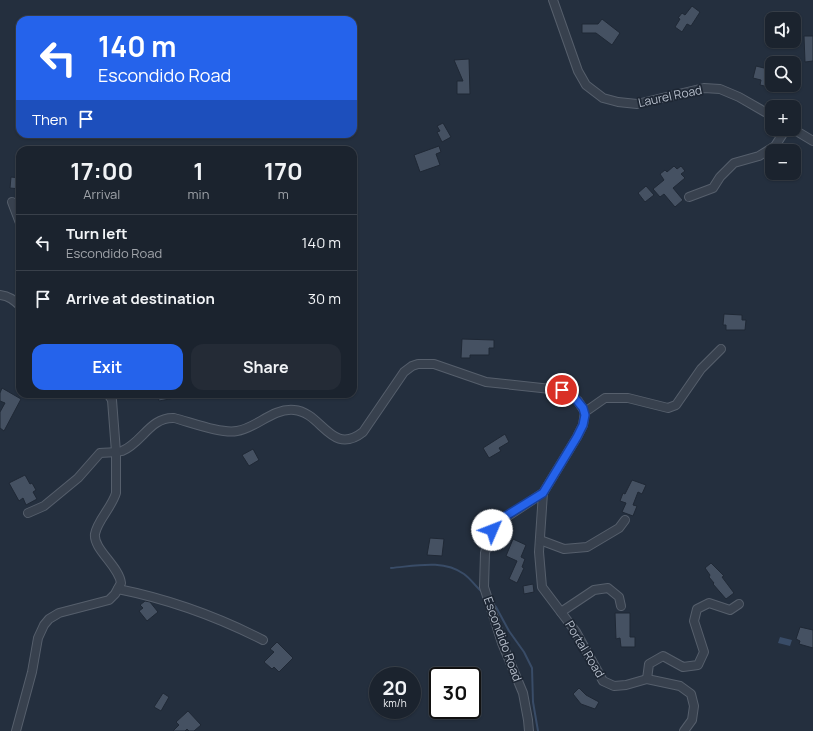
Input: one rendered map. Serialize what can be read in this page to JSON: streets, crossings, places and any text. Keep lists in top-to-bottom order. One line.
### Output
{"streets":{"street":["Laurel Road","Escondido Road","Portal Road"]},"crossings":[["Escondido Road","Portal Road"]],"page":{"map_buttons":["+","−"],"turn":["140 m","Escondido Road"],"then":"Then","eta":["17:00","Arrival","1","min","170","m"],"list":[{"name":"Turn left","note":"Escondido Road","value":"140 m"},{"name":"Arrive at destination","value":"30 m"}],"buttons":["Exit","Share"],"speed":"20 km/h","limit":"30"}}
